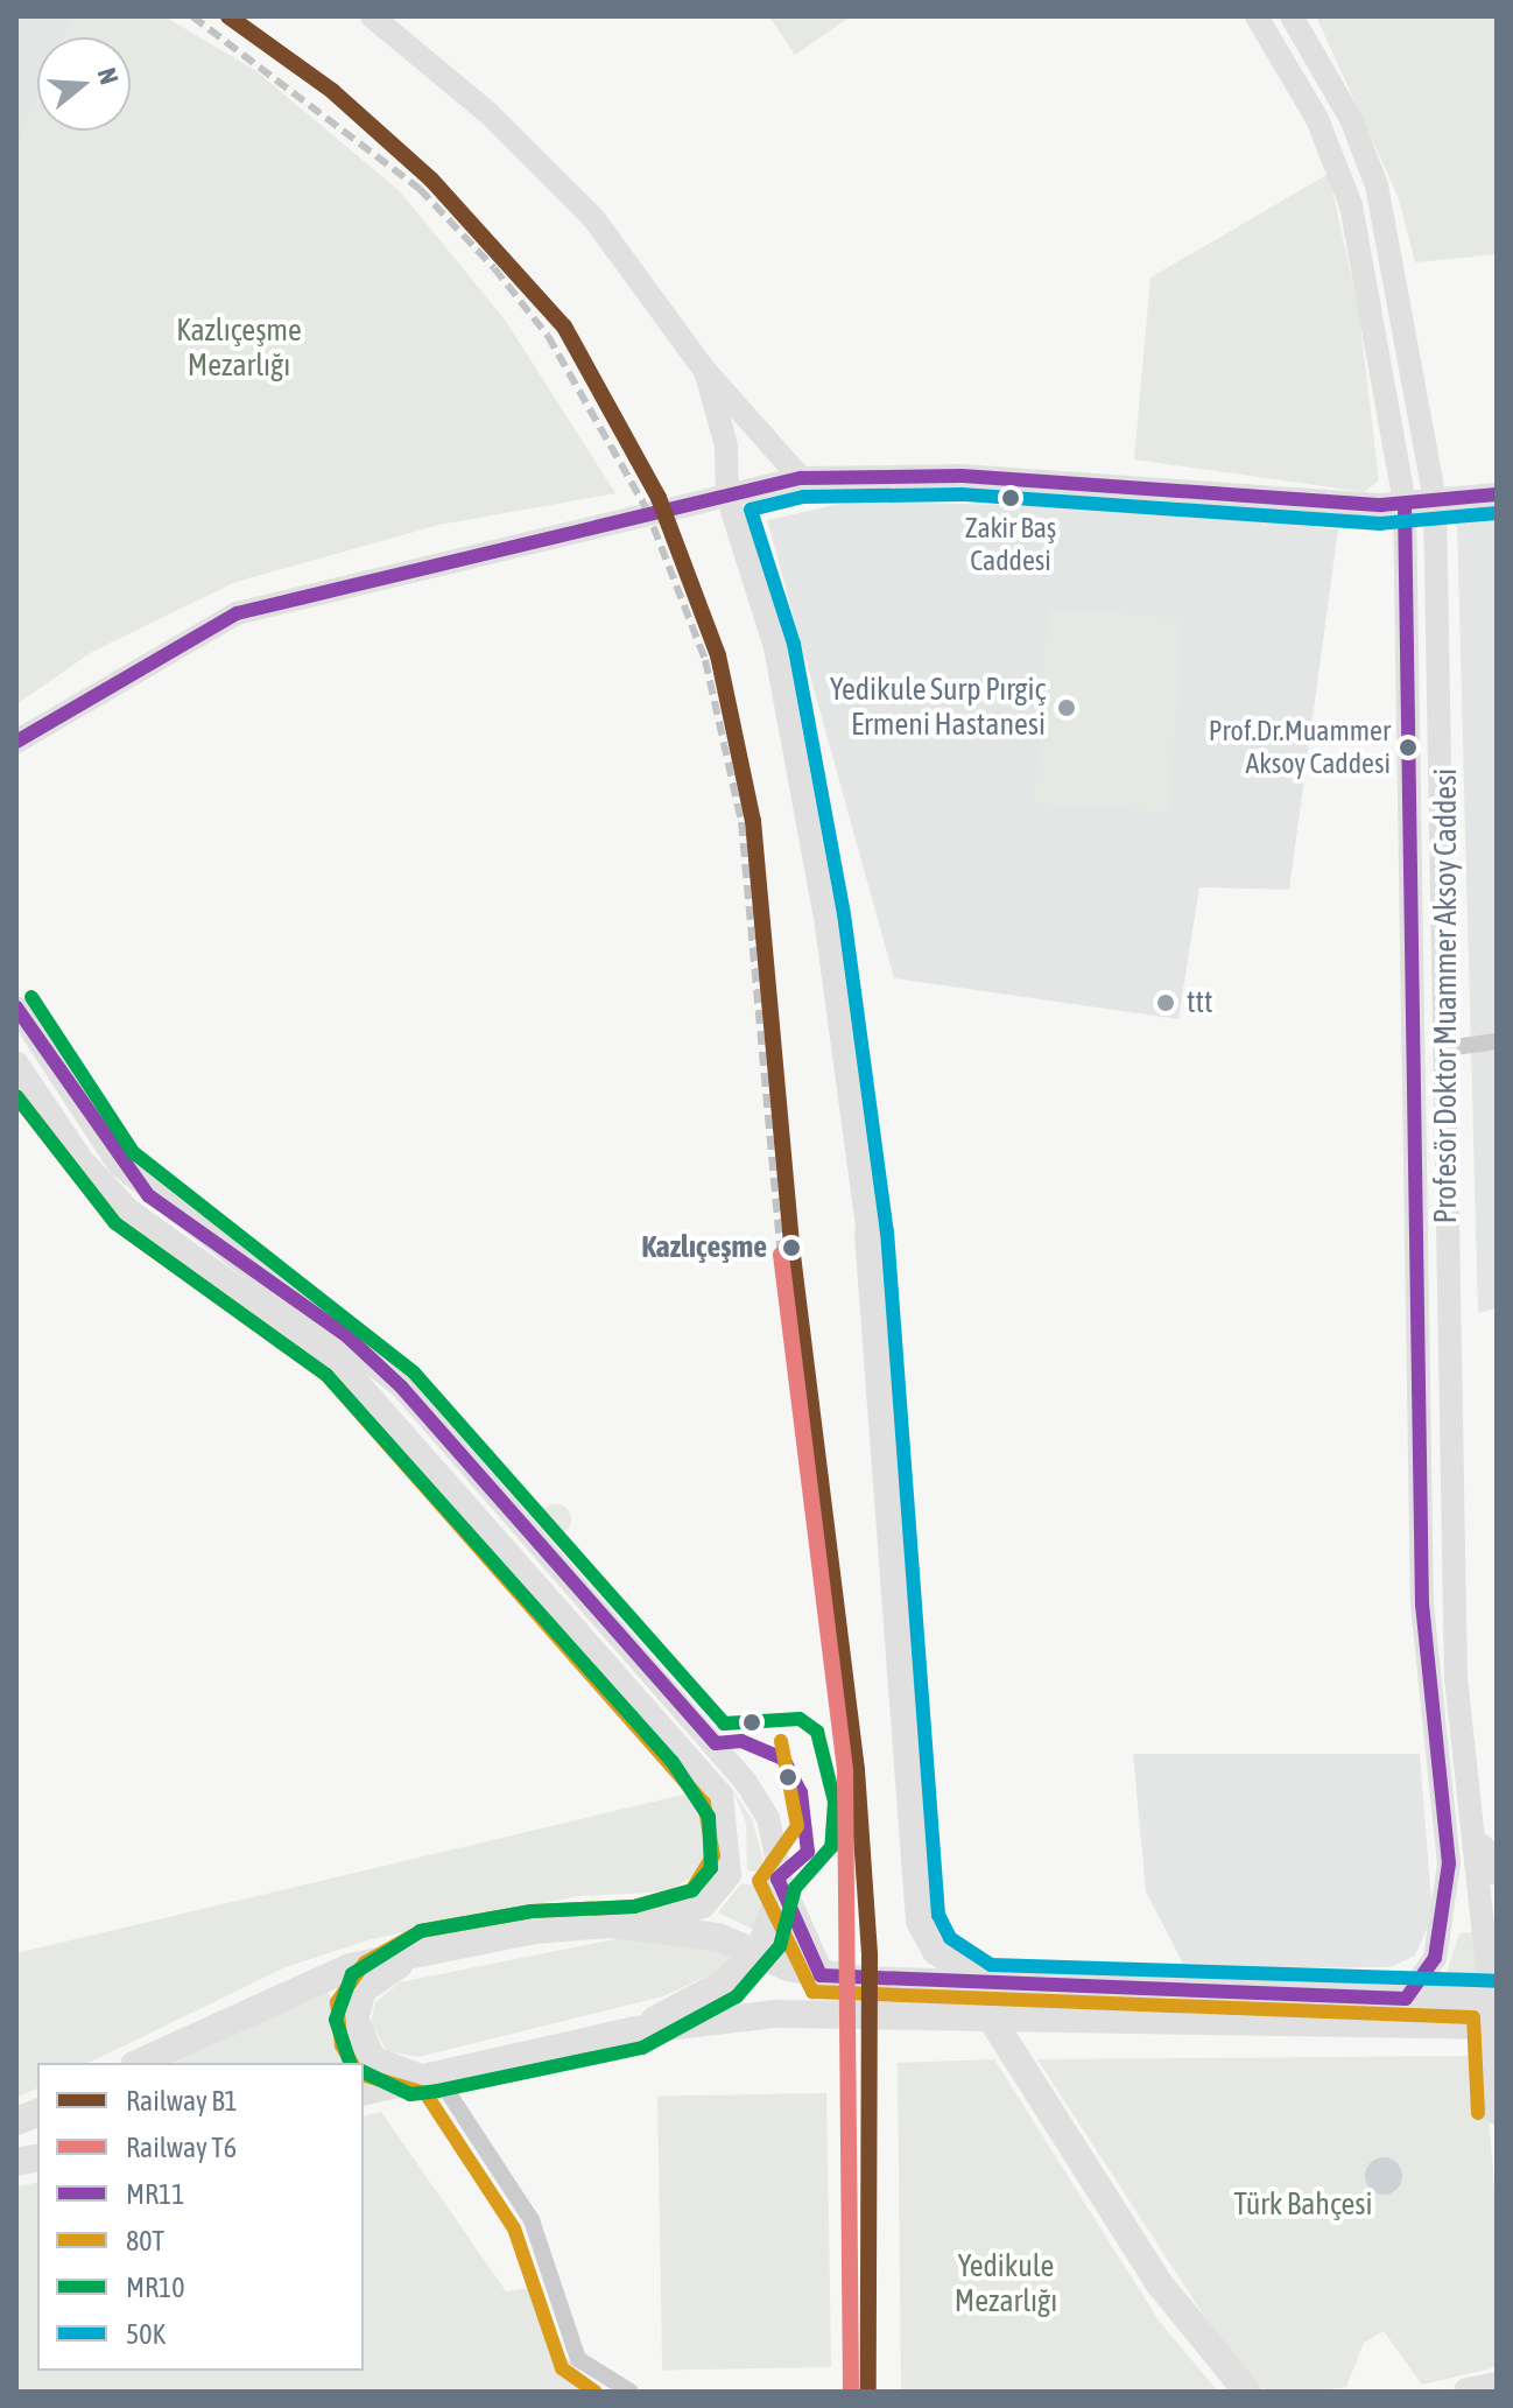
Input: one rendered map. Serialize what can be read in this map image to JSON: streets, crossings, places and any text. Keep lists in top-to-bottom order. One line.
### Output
{"streets":{"main road":["Profesör Doktor Muammer Aksoy Caddesi"]},"parks":["Kazlıçeşme Mezarlığı","Türk Bahçesi","Yedikule Mezarlığı"],"places":["Zakir Baş Caddesi","Yedikule Surp Pırgiç Ermeni Hastanesi","Prof.Dr.Muammer Aksoy Caddesi","ttt","Kazlıçeşme"],"lines":["rail line B1","transit line MR11","transit line 50K","transit line MR10","transit line 80T","rail line T6"],"legend":["Railway B1","Railway T6","MR11","80T","MR10","50K"],"north":"right"}
